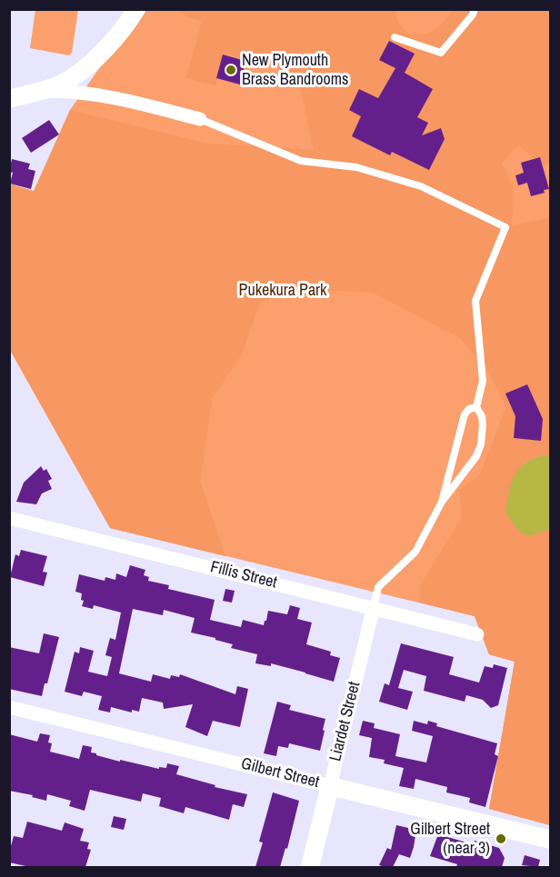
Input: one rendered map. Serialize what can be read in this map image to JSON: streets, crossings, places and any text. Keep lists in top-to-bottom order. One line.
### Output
{"streets":{"street":["Fillis Street","Liardet Street","Gilbert Street"]},"crossings":[["Fillis Street","Liardet Street"],["Liardet Street","Gilbert Street"]],"parks":["Pukekura Park"],"places":["New Plymouth Brass Bandrooms","Gilbert Street (near 3)"]}
